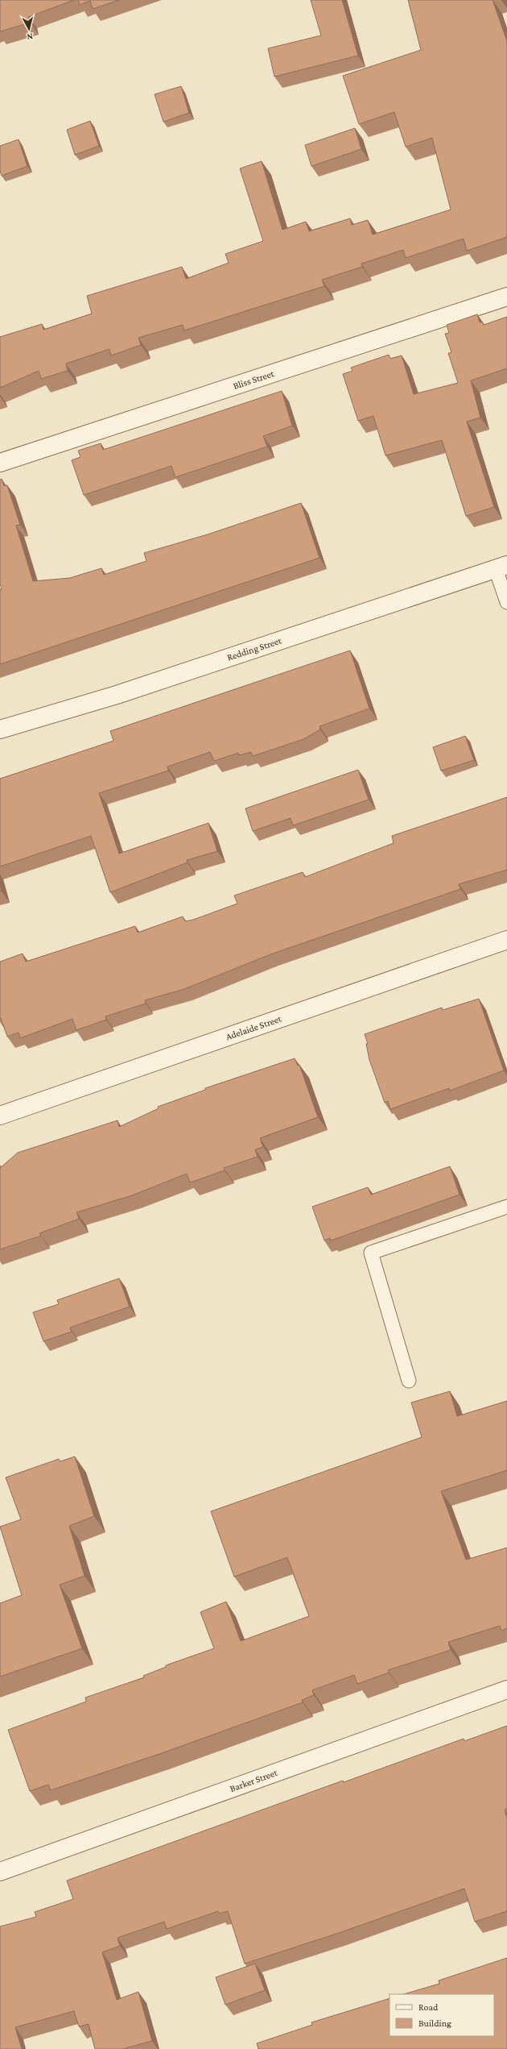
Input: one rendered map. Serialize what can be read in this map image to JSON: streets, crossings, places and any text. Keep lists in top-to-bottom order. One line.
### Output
{"streets":{"street":["Bliss Street","Redding Street","Adelaide Street","Barker Street"]},"legend":["Road","Building"],"north":"bottom"}
